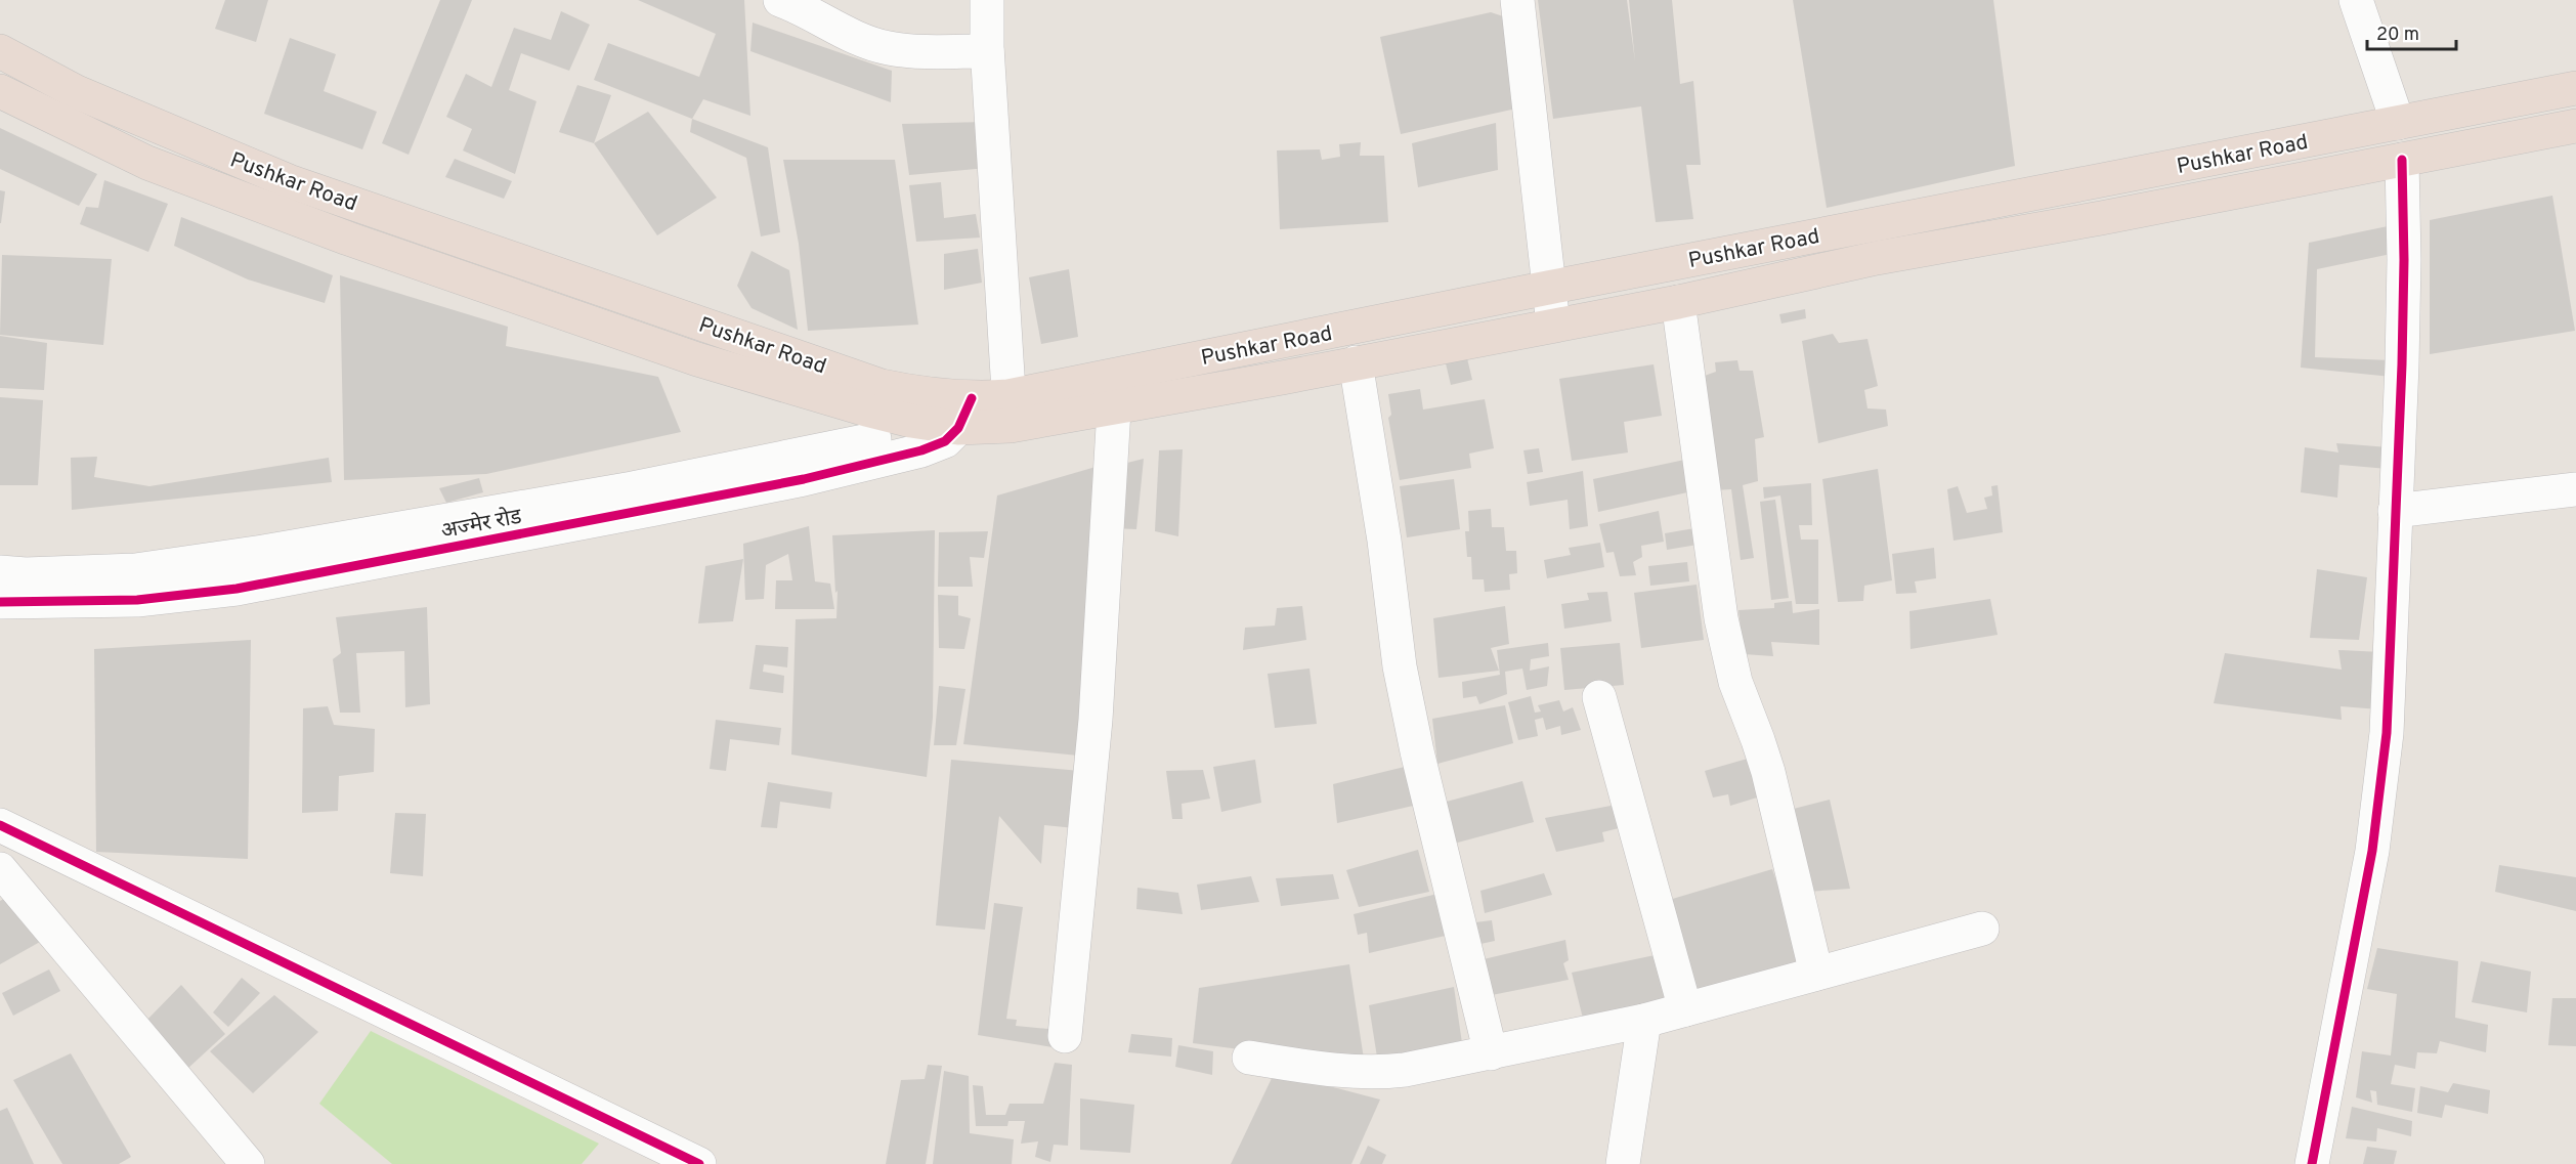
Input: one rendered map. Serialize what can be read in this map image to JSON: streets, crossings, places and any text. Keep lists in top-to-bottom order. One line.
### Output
{"streets":{"highway":["Pushkar Road"],"street":["अज्मेर रोड"]},"crossings":[["Pushkar Road","अज्मेर रोड"]],"scale_bar":"20 m"}
